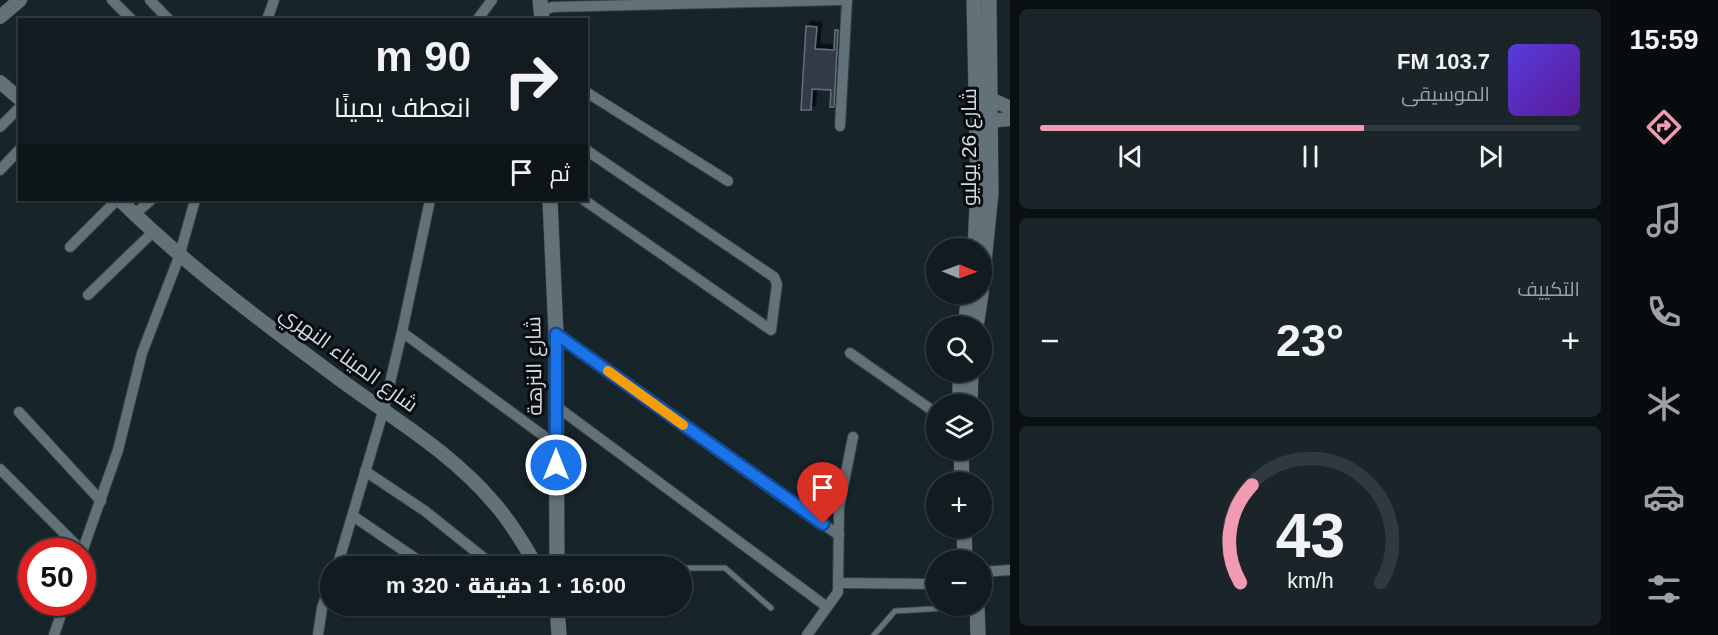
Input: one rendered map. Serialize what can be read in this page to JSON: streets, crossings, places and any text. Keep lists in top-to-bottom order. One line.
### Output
{"streets":{"main road":["شارع 26 يوليو","شارع النزهة"],"street":["شارع الميناء النهري"]},"north":"right","page":{"tabs":"15:59","turn":["90 m","انعطف يمينًا"],"song":["103.7 FM","الموسيقى"],"then":"ثم","tile":"التكييف","map_buttons":["+","−"],"heat":["−","23°","+"],"limit":"50","trip":"16:00 · 1 دقيقة · 320 m","gauge":["43","km/h"]}}
